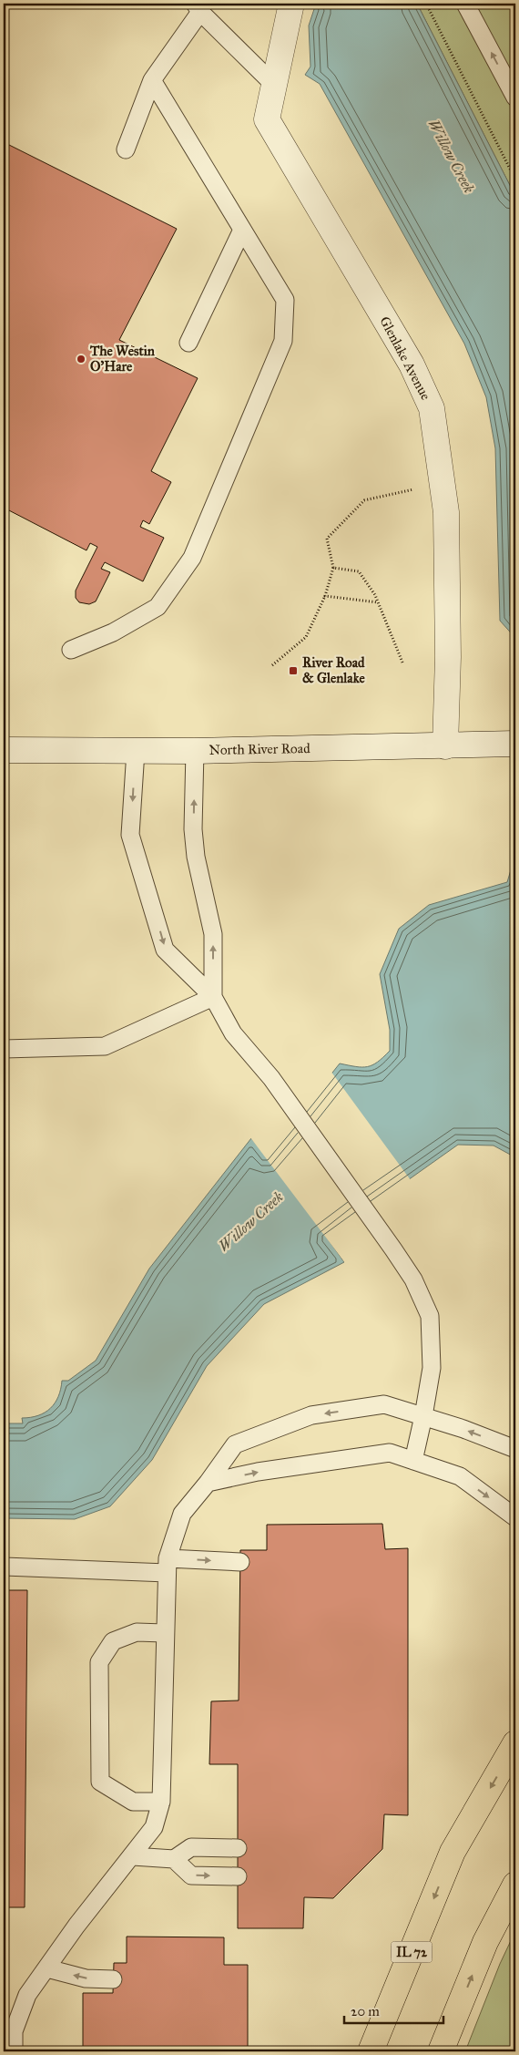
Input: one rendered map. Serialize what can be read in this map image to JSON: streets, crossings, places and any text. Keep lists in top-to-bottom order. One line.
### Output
{"streets":{"main road":["IL 72"],"street":["Glenlake Avenue","North River Road"]},"crossings":[["Glenlake Avenue","North River Road"]],"water":["Willow Creek"],"places":{"other":["The Westin O'Hare"],"transit":["River Road & Glenlake"]},"scale_bar":"20 m"}
